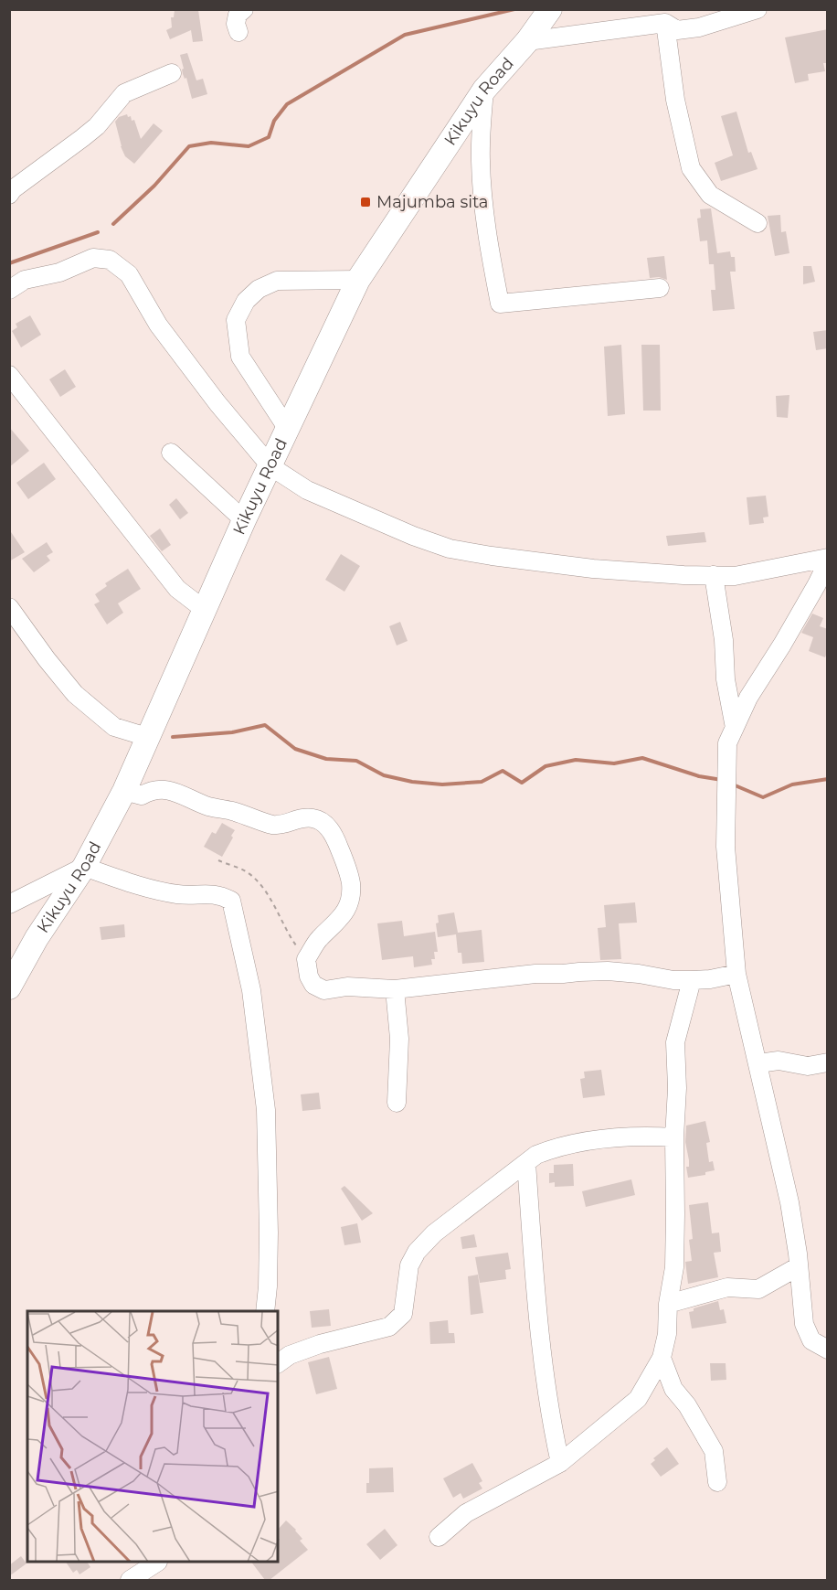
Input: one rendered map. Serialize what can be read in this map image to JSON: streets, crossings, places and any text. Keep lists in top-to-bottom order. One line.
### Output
{"streets":{"main road":["Kikuyu Road"]},"places":{"transit":["Majumba sita"]}}
